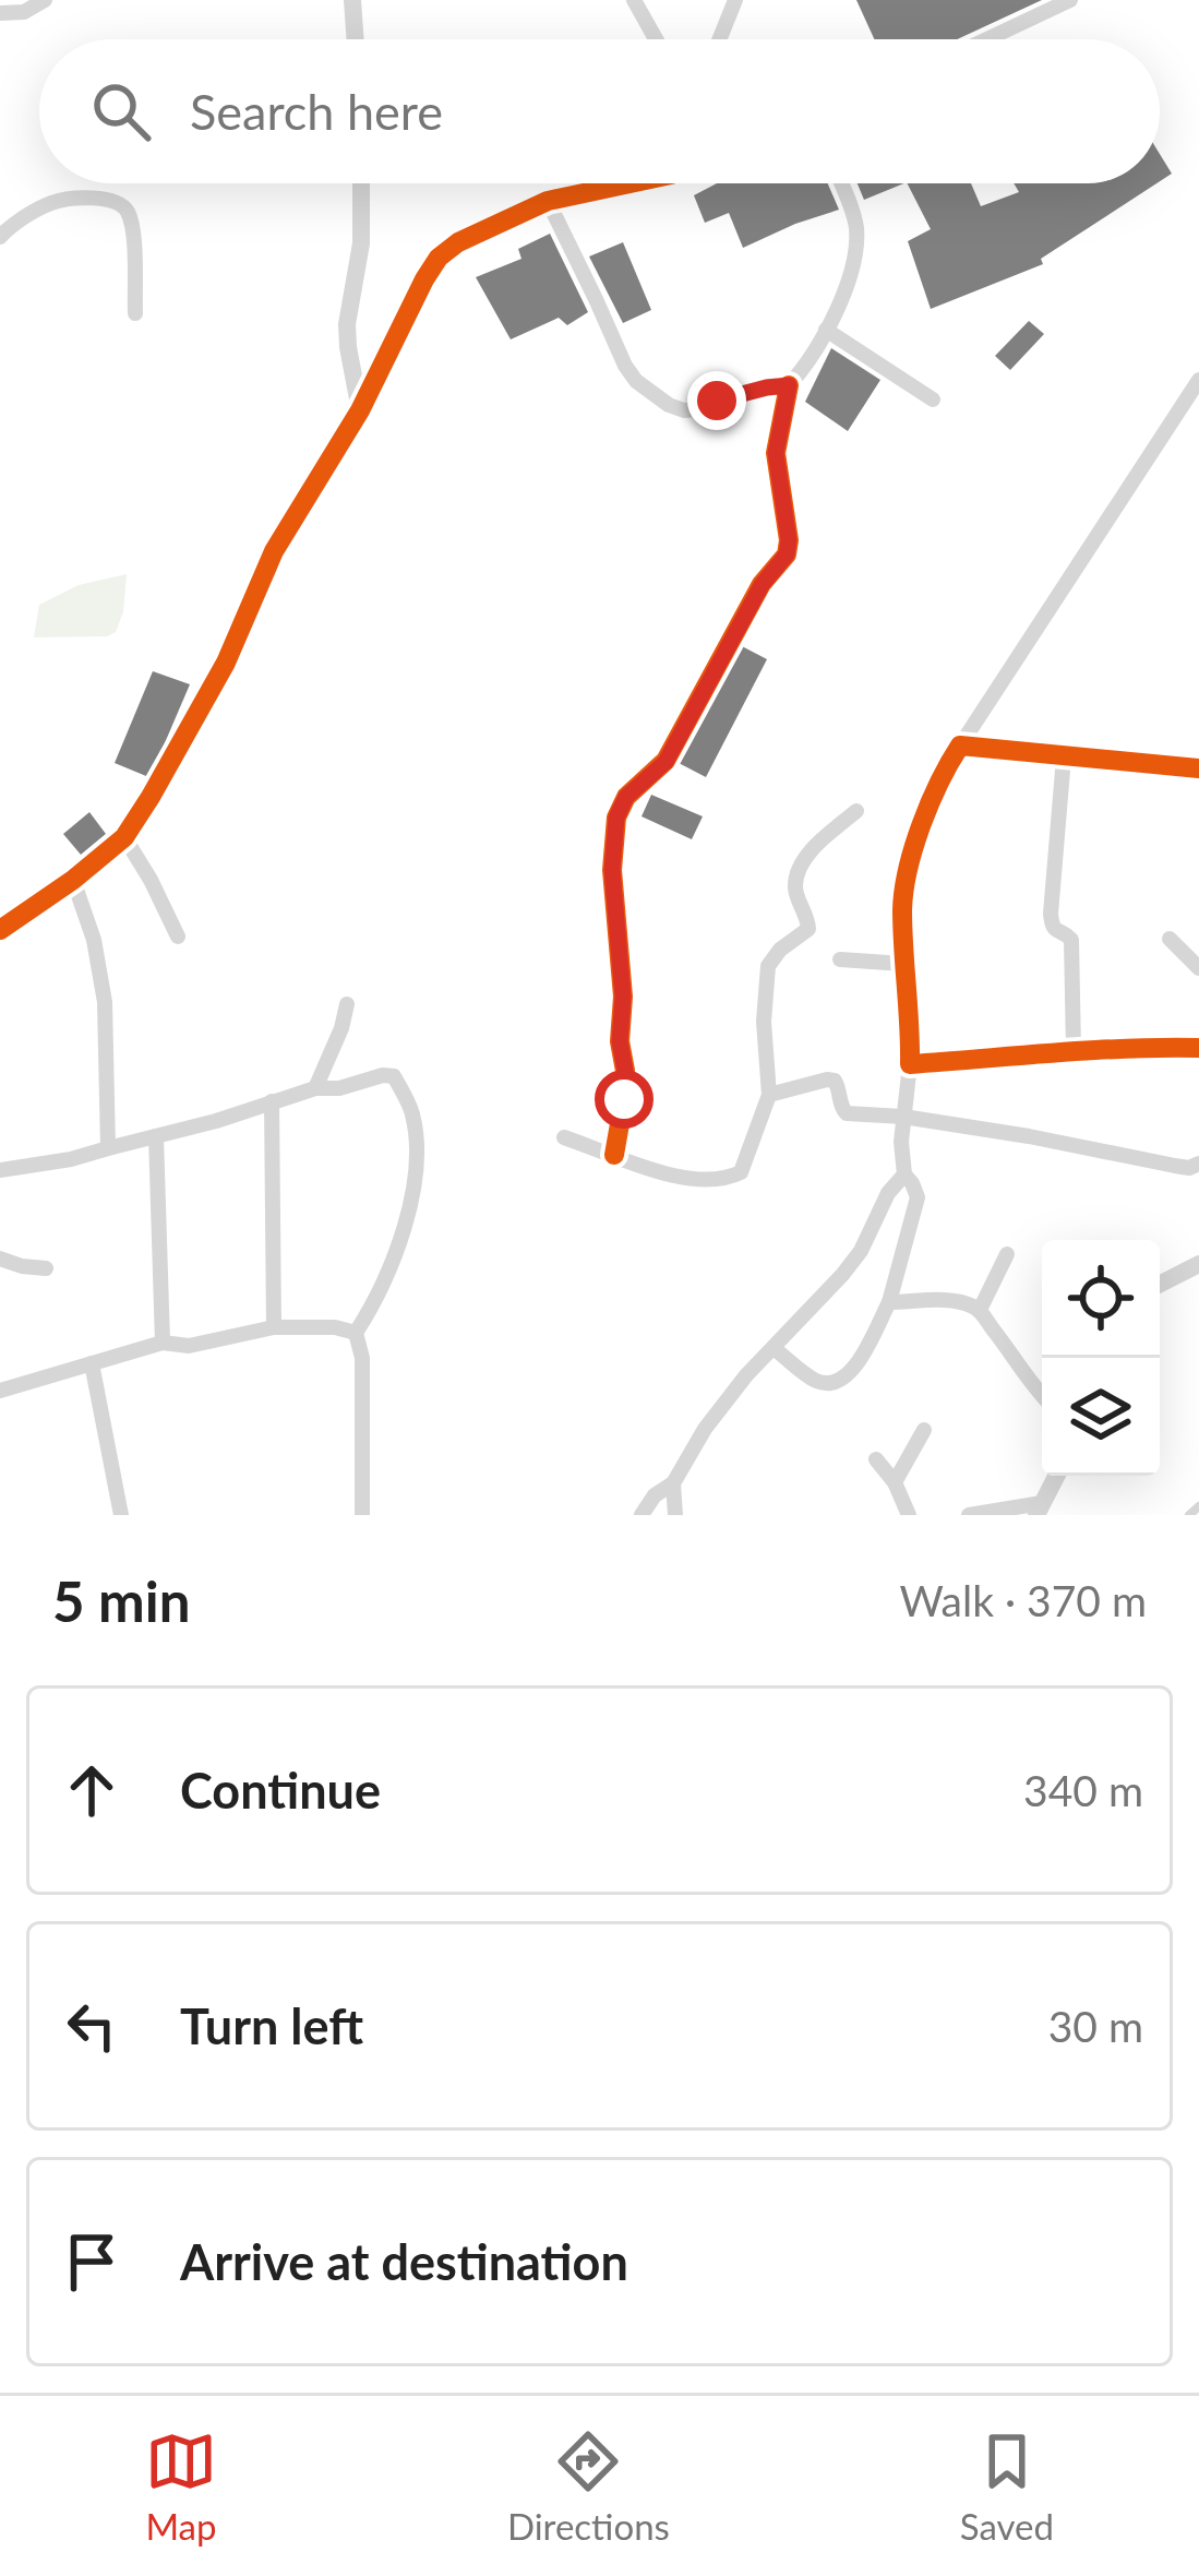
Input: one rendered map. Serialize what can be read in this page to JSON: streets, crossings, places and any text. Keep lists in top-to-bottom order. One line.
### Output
{"page":{"search":"Search here","heading":["5 min","Walk · 370 m"],"list":[["Continue","340 m"],["Turn left","30 m"],"Arrive at destination"],"nav":["Map","Directions","Saved"]}}
